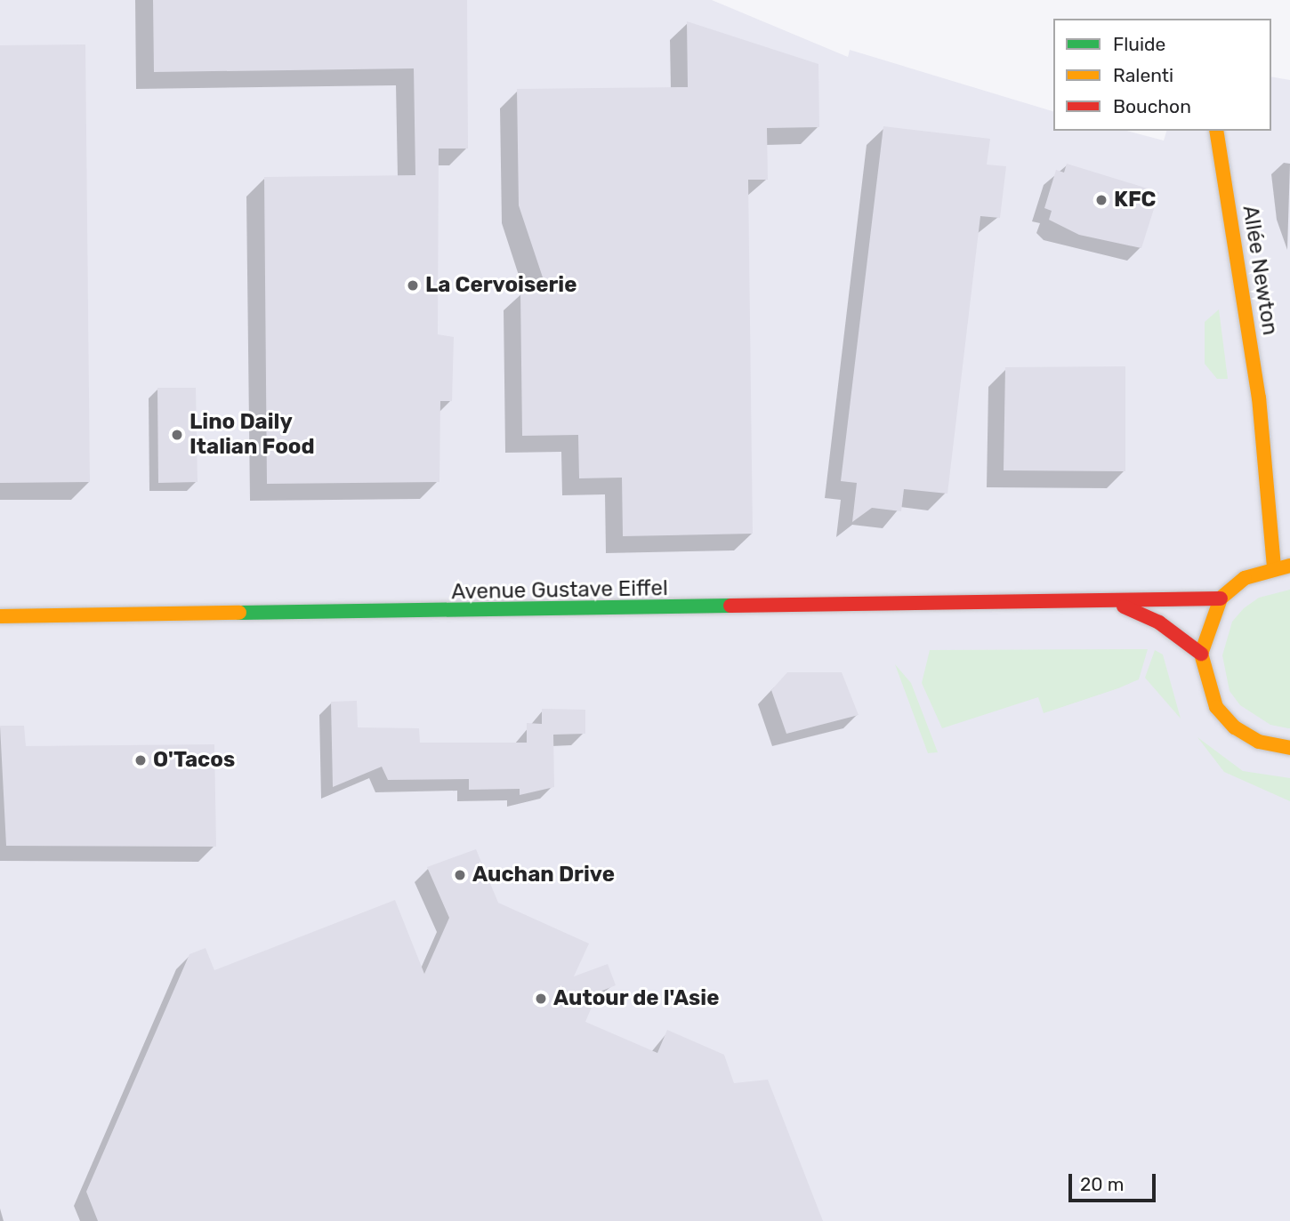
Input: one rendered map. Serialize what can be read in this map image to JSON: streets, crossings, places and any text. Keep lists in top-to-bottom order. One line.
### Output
{"streets":{"street":["Allée Newton","Avenue Gustave Eiffel"]},"places":["KFC","La Cervoiserie","Lino Daily Italian Food","O'Tacos","Auchan Drive","Autour de l'Asie"],"legend":["Fluide","Ralenti","Bouchon"],"scale_bar":"20 m"}
